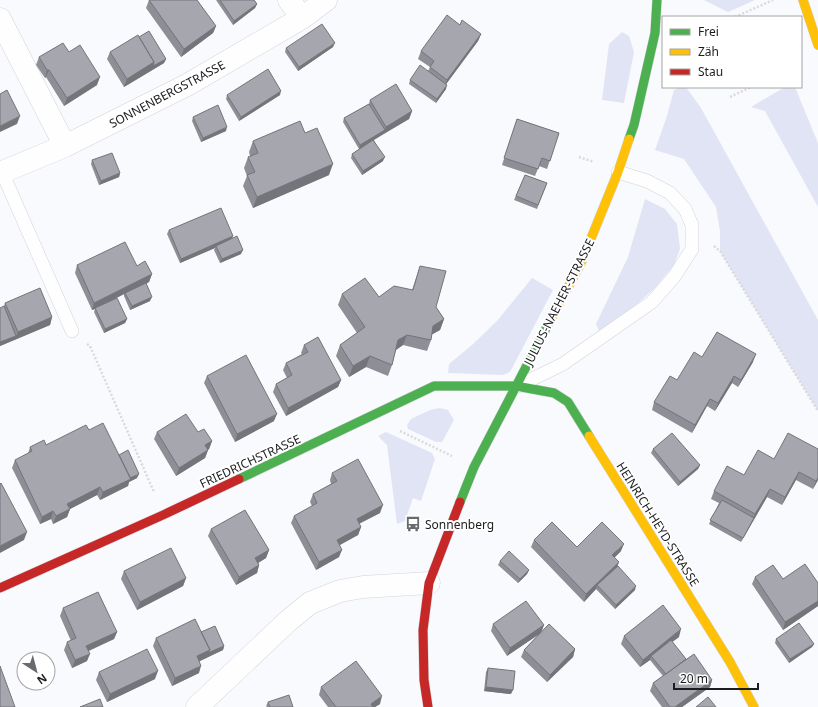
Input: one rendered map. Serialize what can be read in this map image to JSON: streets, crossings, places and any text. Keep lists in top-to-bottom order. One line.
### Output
{"streets":{"street":["SONNENBERGSTRASSE","JULIUS-NAEHER-STRASSE","FRIEDRICHSTRASSE","HEINRICH-HEYD-STRASSE"]},"crossings":[["JULIUS-NAEHER-STRASSE","FRIEDRICHSTRASSE"],["JULIUS-NAEHER-STRASSE","HEINRICH-HEYD-STRASSE"],["FRIEDRICHSTRASSE","HEINRICH-HEYD-STRASSE"]],"places":{"bus stop":["Sonnenberg"]},"legend":["Frei","Zäh","Stau"],"scale_bar":"20 m","north":"bottom right"}
